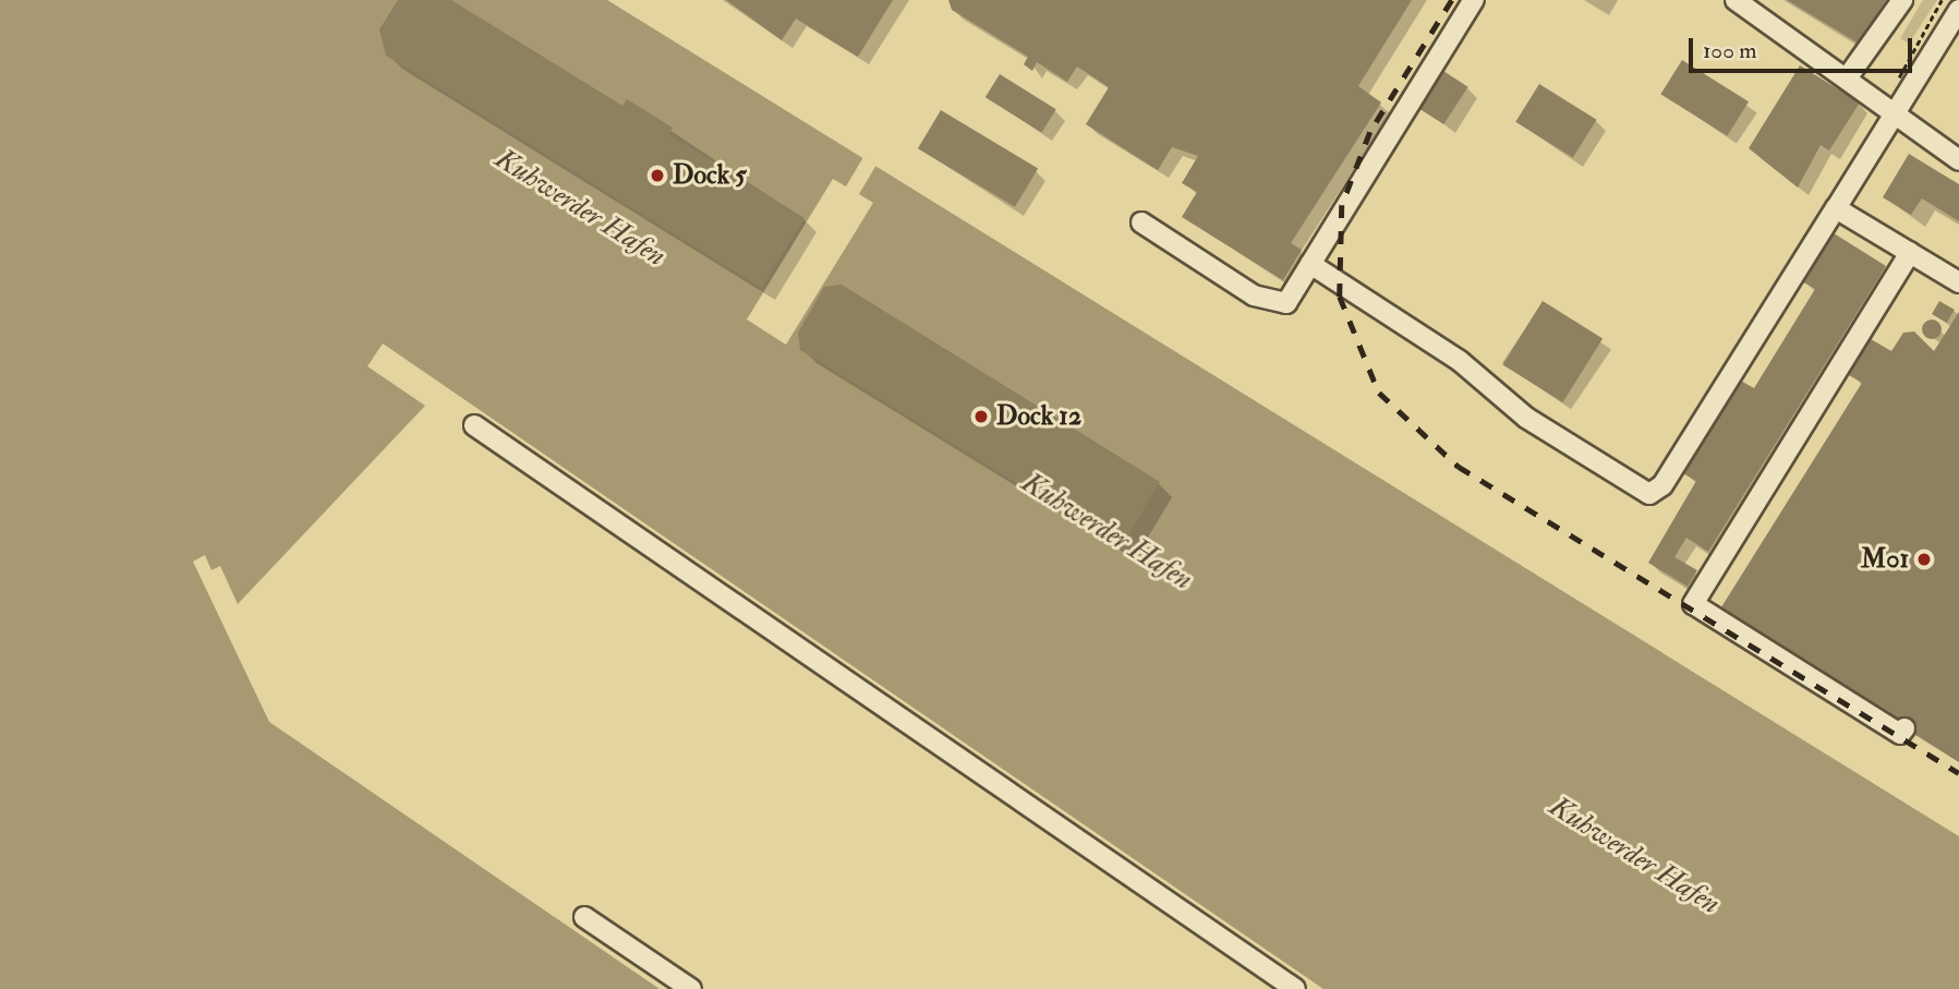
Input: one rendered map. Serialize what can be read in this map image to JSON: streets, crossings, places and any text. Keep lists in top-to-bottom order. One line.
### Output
{"water":["Kuhwerder Hafen"],"places":["Dock 5","Dock 12","M01"],"scale_bar":"100 m"}
